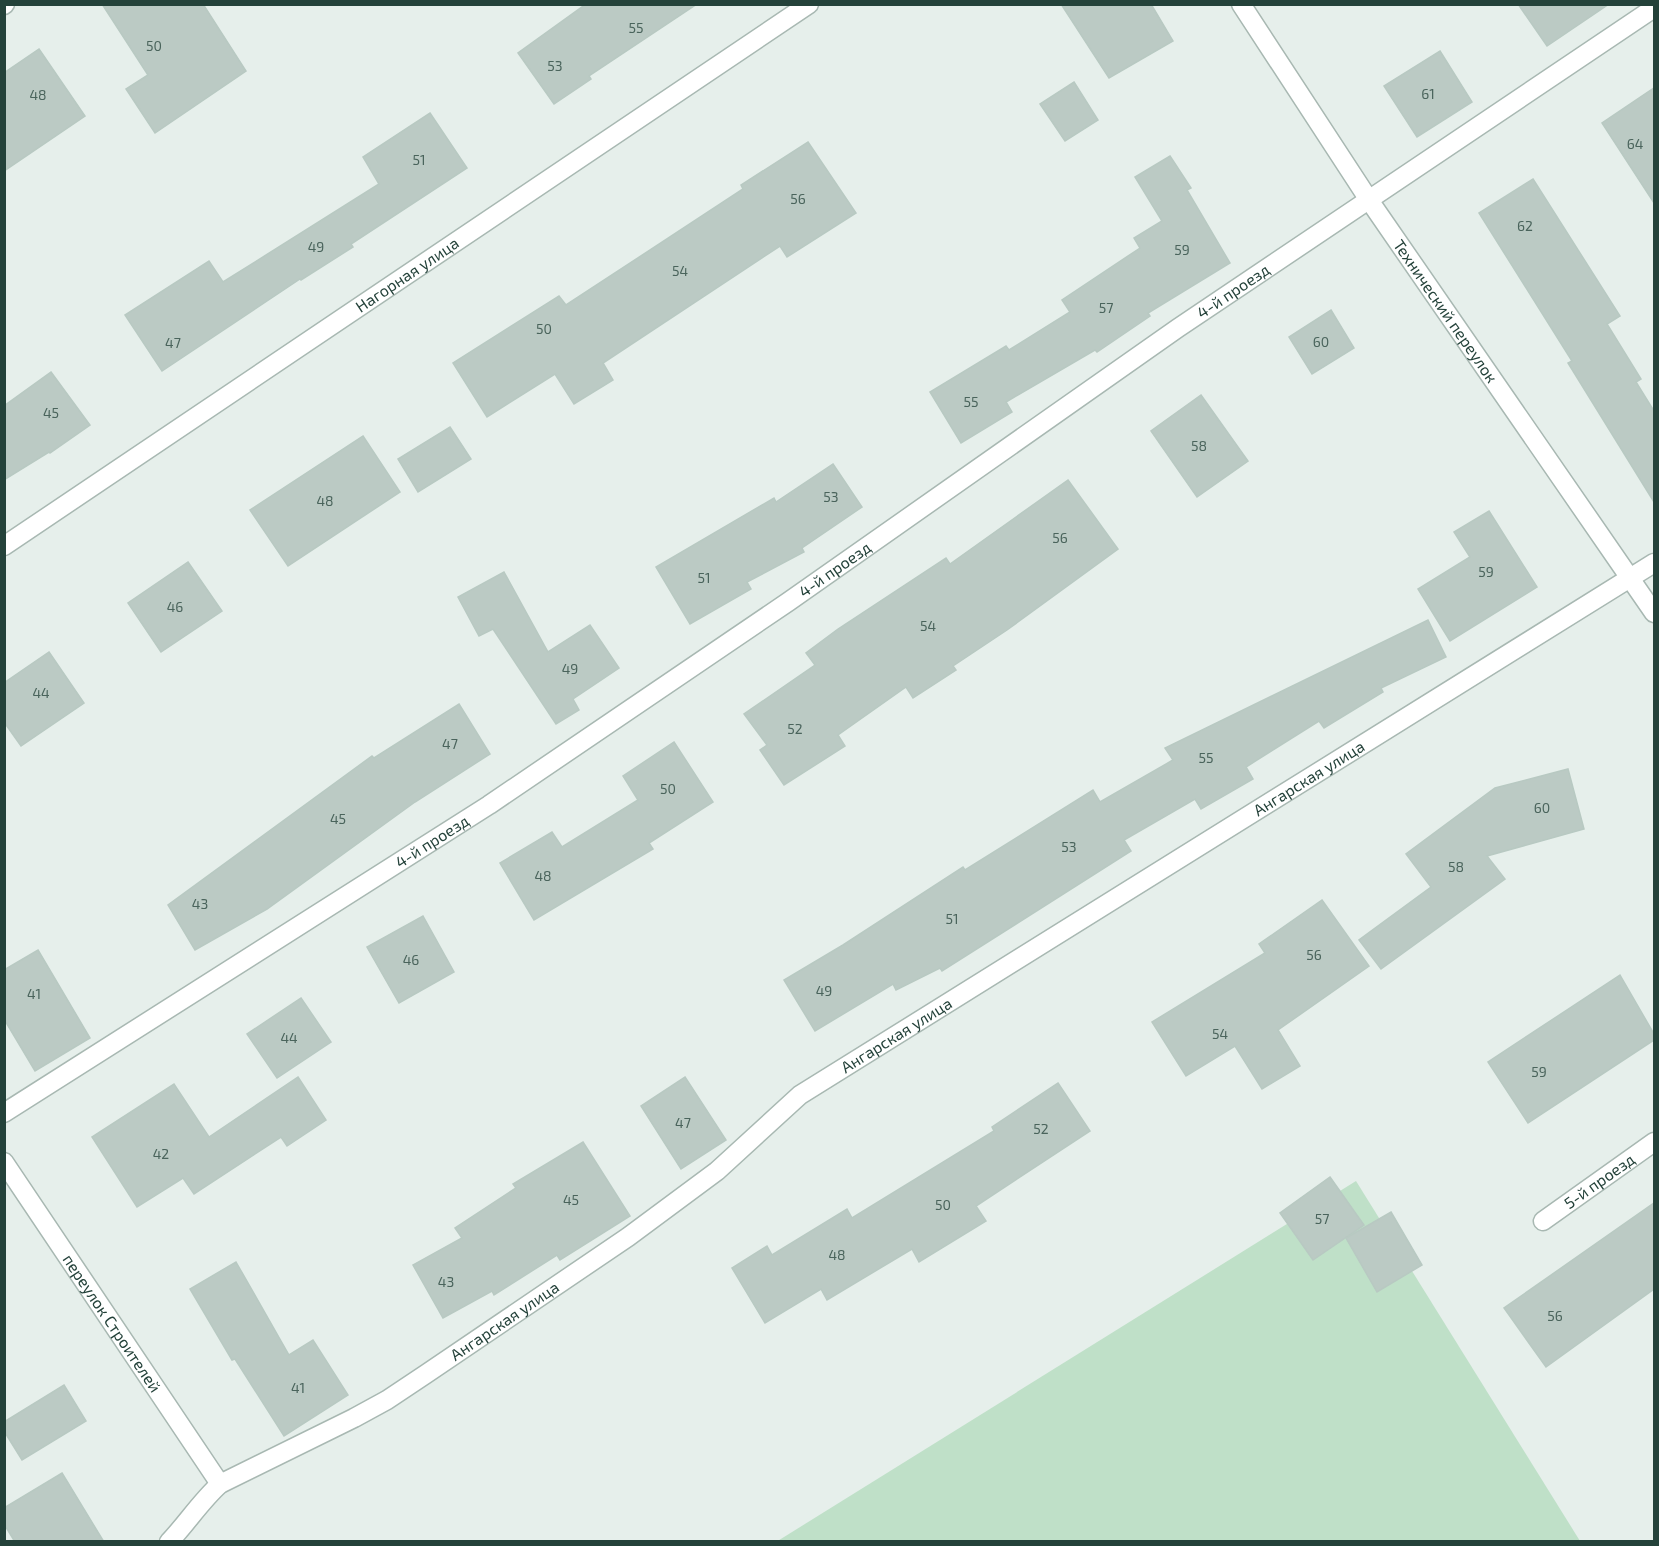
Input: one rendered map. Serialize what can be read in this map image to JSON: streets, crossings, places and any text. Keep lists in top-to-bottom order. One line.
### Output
{"streets":{"street":["Нагорная улица","4-й проезд","Технический переулок","Ангарская улица","5-й проезд","переулок Строителей"]},"crossings":[["4-й проезд","Технический переулок"],["Технический переулок","Ангарская улица"],["Ангарская улица","переулок Строителей"]],"house_numbers":["55","50","53","61","48","64","51","56","62","49","59","54","57","50","60","47","55","45","58","53","48","56","59","51","46","54","49","44","52","47","55","50","60","45","53","58","48","43","51","56","46","49","41","54","44","59","47","52","42","45","50","57","48","43","56","41"]}
